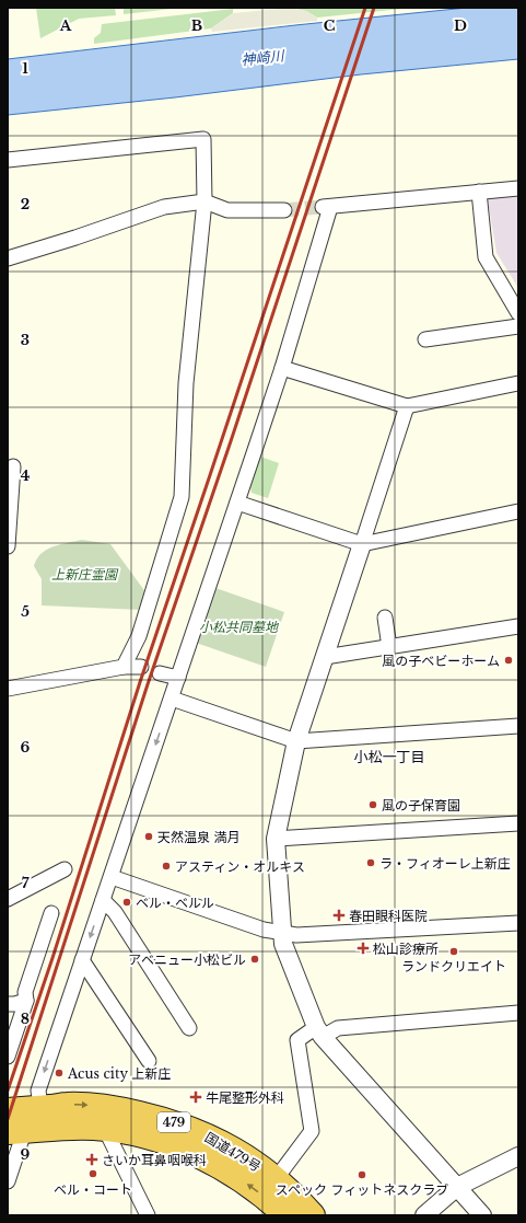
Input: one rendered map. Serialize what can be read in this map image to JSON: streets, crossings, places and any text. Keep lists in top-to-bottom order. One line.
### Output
{"streets":{"highway":["479","国道479号"]},"districts":["小松一丁目"],"water":["神崎川"],"parks":["上新庄霊園","小松共同墓地"],"places":{"other":["風の子ベビーホーム","風の子保育園","天然温泉 満月","ラ・フィオーレ上新庄","アスティン・オルキス","ベル・ベルル","ランドクリエイト","アベニュー小松ビル","Acus city 上新庄","ベル・コート","スペック フィットネスクラブ"],"health":["春田眼科医院","松山診療所","牛尾整形外科","さいか耳鼻咽喉科"]},"grid":{"columns":["A","B","C","D"],"rows":["1","2","3","4","5","6","7","8","9"]}}
